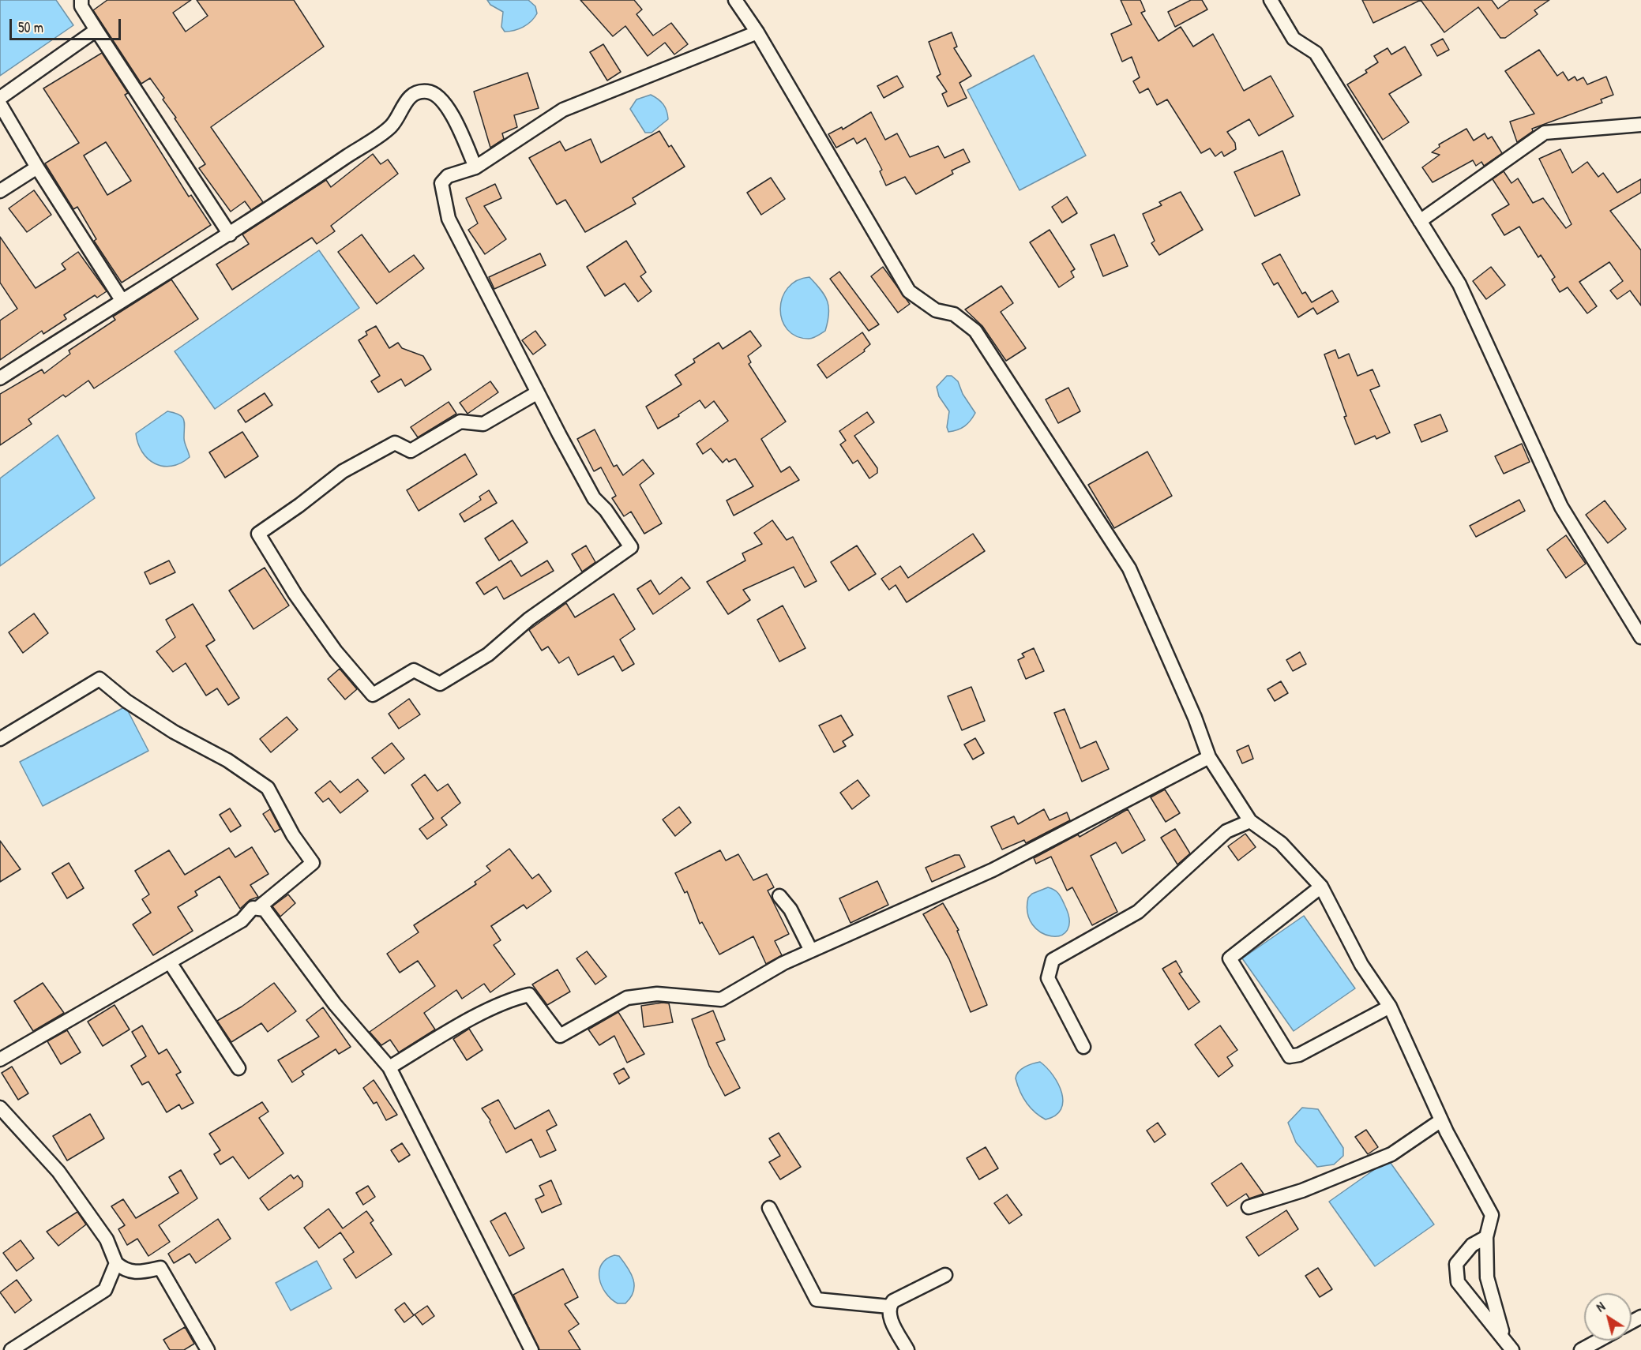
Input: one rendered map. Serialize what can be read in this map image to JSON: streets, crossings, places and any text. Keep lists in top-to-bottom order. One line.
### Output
{"scale_bar":"50 m","north":"top left"}
